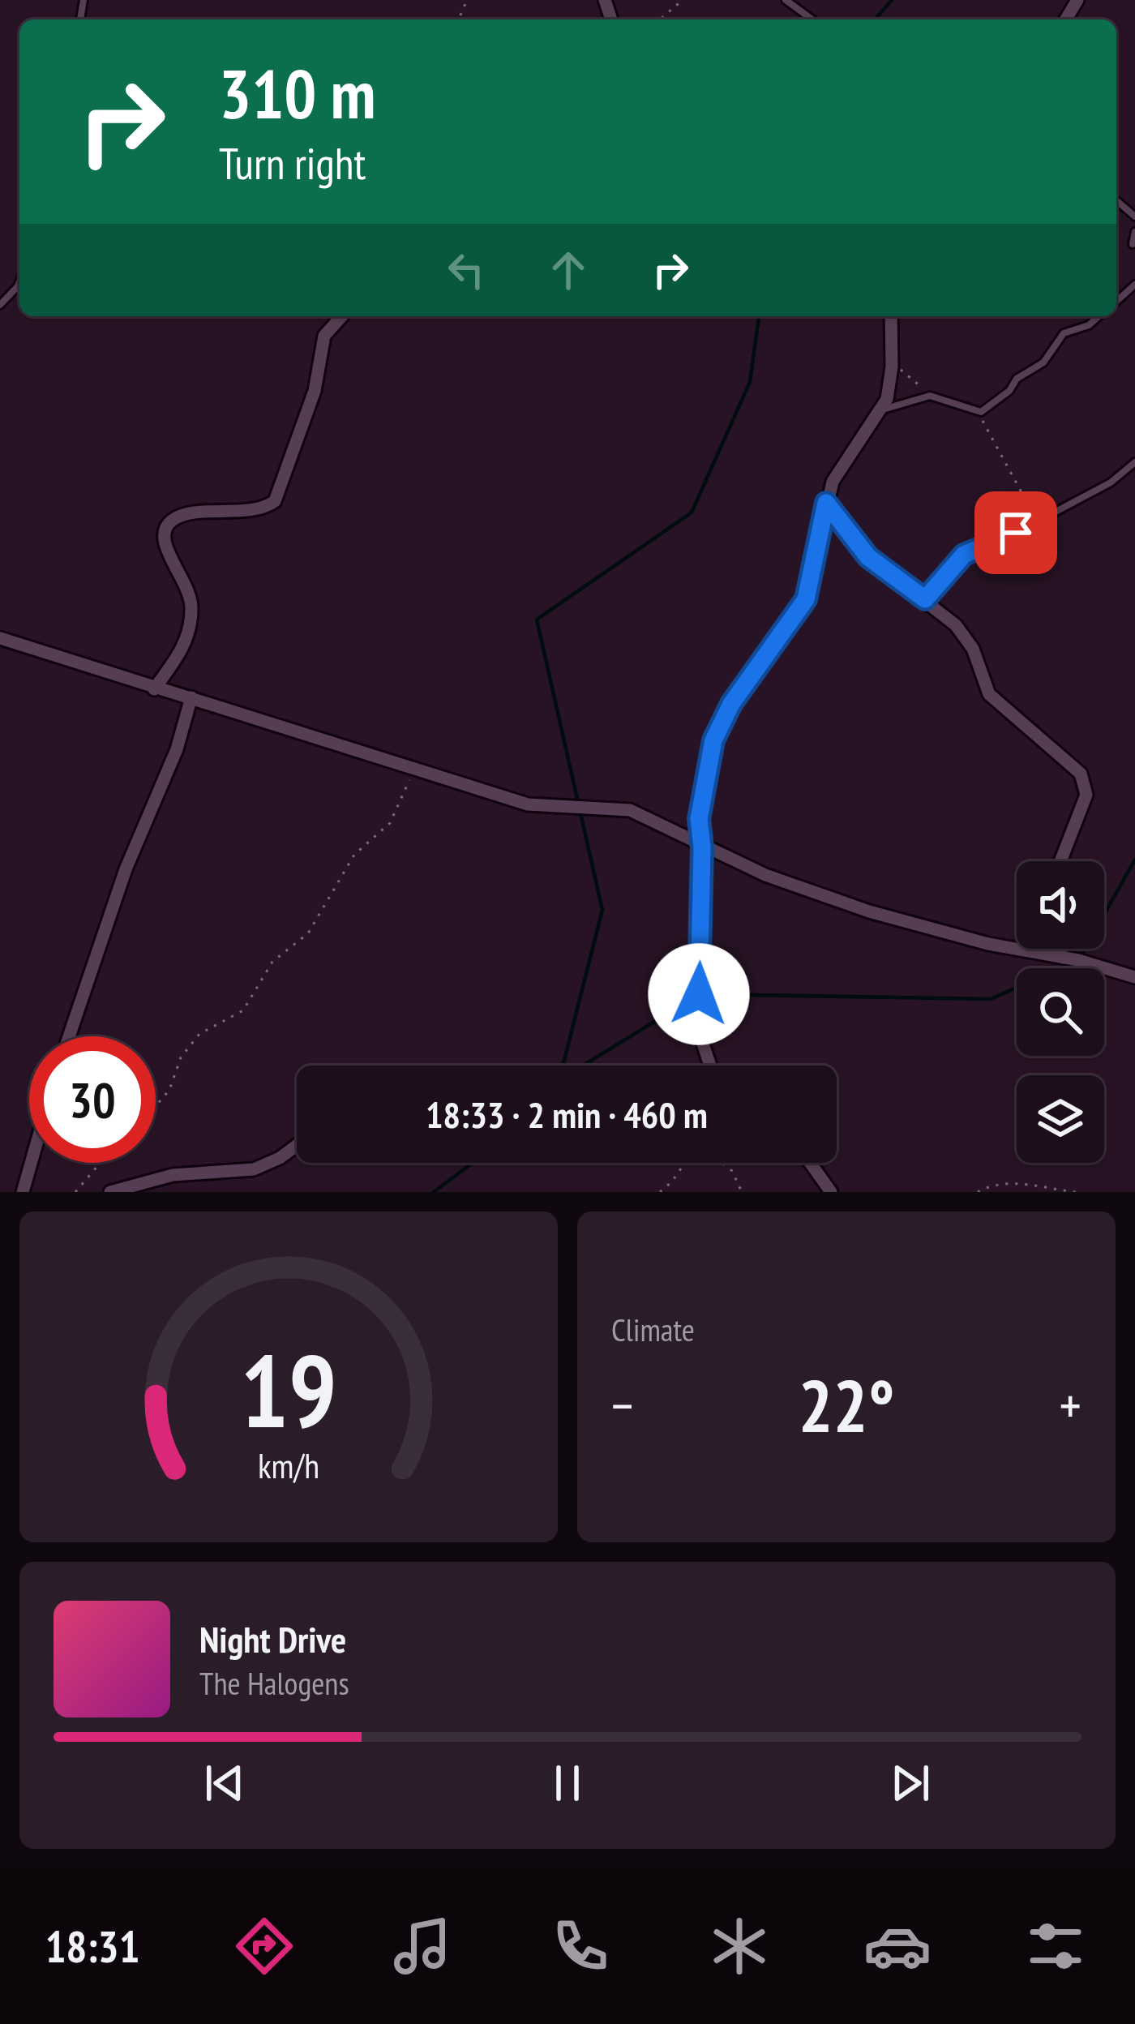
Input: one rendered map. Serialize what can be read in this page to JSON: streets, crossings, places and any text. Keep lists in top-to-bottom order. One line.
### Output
{"page":{"turn":["310 m","Turn right"],"limit":"30","trip":"18:33 · 2 min · 460 m","tile":"Climate","heat":["−","22°","+"],"song":["Night Drive","The Halogens"],"tabs":"18:31","gauge":["19","km/h"]}}
